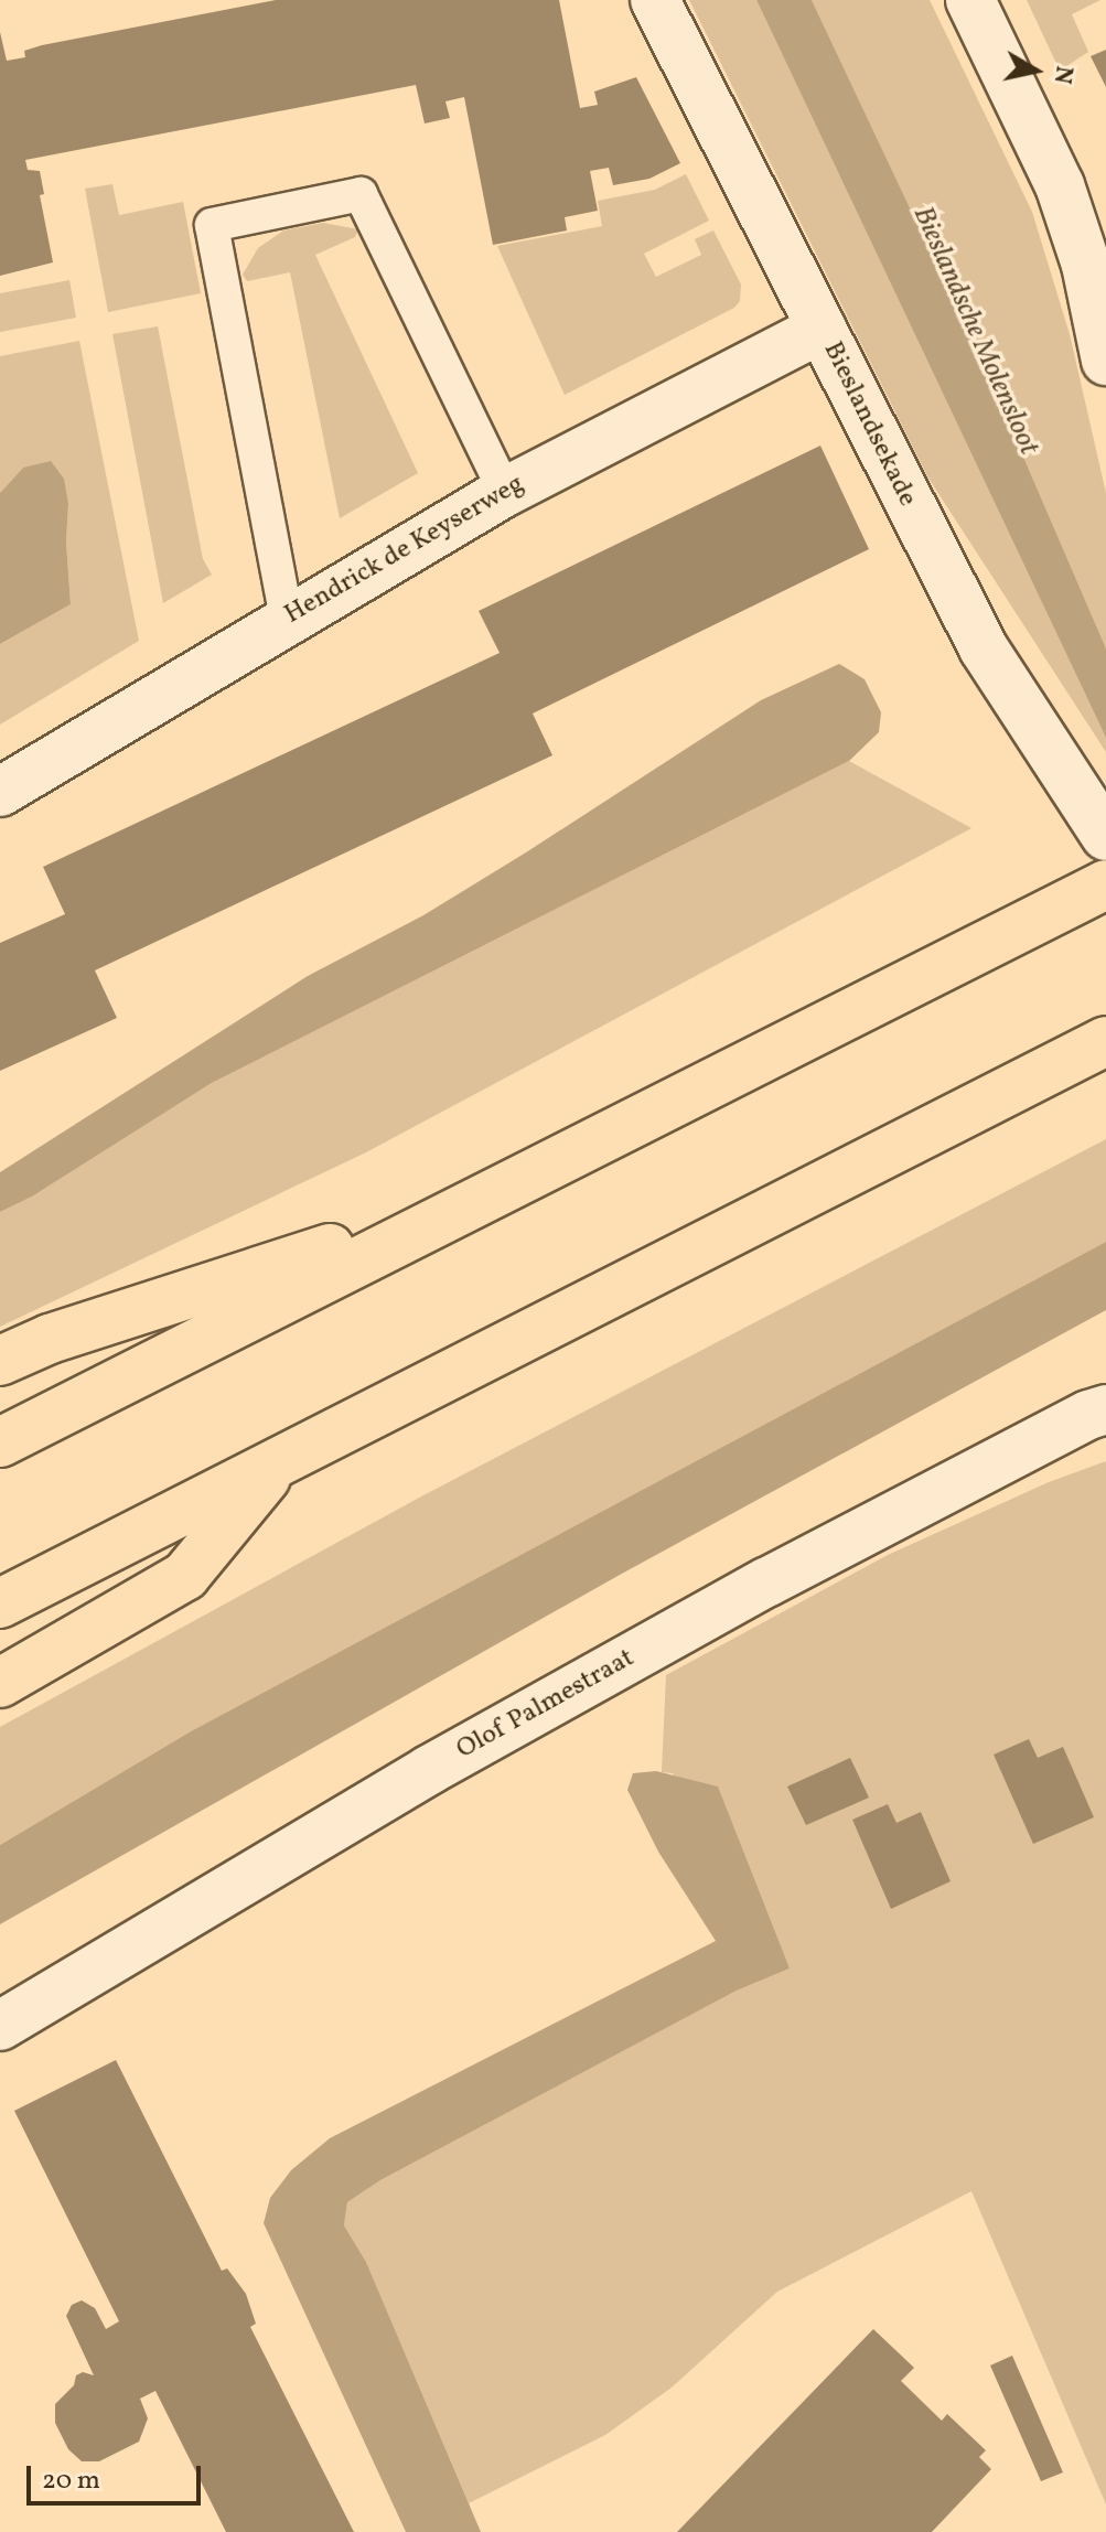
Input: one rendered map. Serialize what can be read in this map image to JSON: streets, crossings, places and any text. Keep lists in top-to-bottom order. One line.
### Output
{"streets":{"street":["Bieslandsekade","Hendrick de Keyserweg","Olof Palmestraat"]},"crossings":[["Bieslandsekade","Hendrick de Keyserweg"]],"water":["Bieslandsche Molensloot"],"scale_bar":"20 m","north":"right"}
